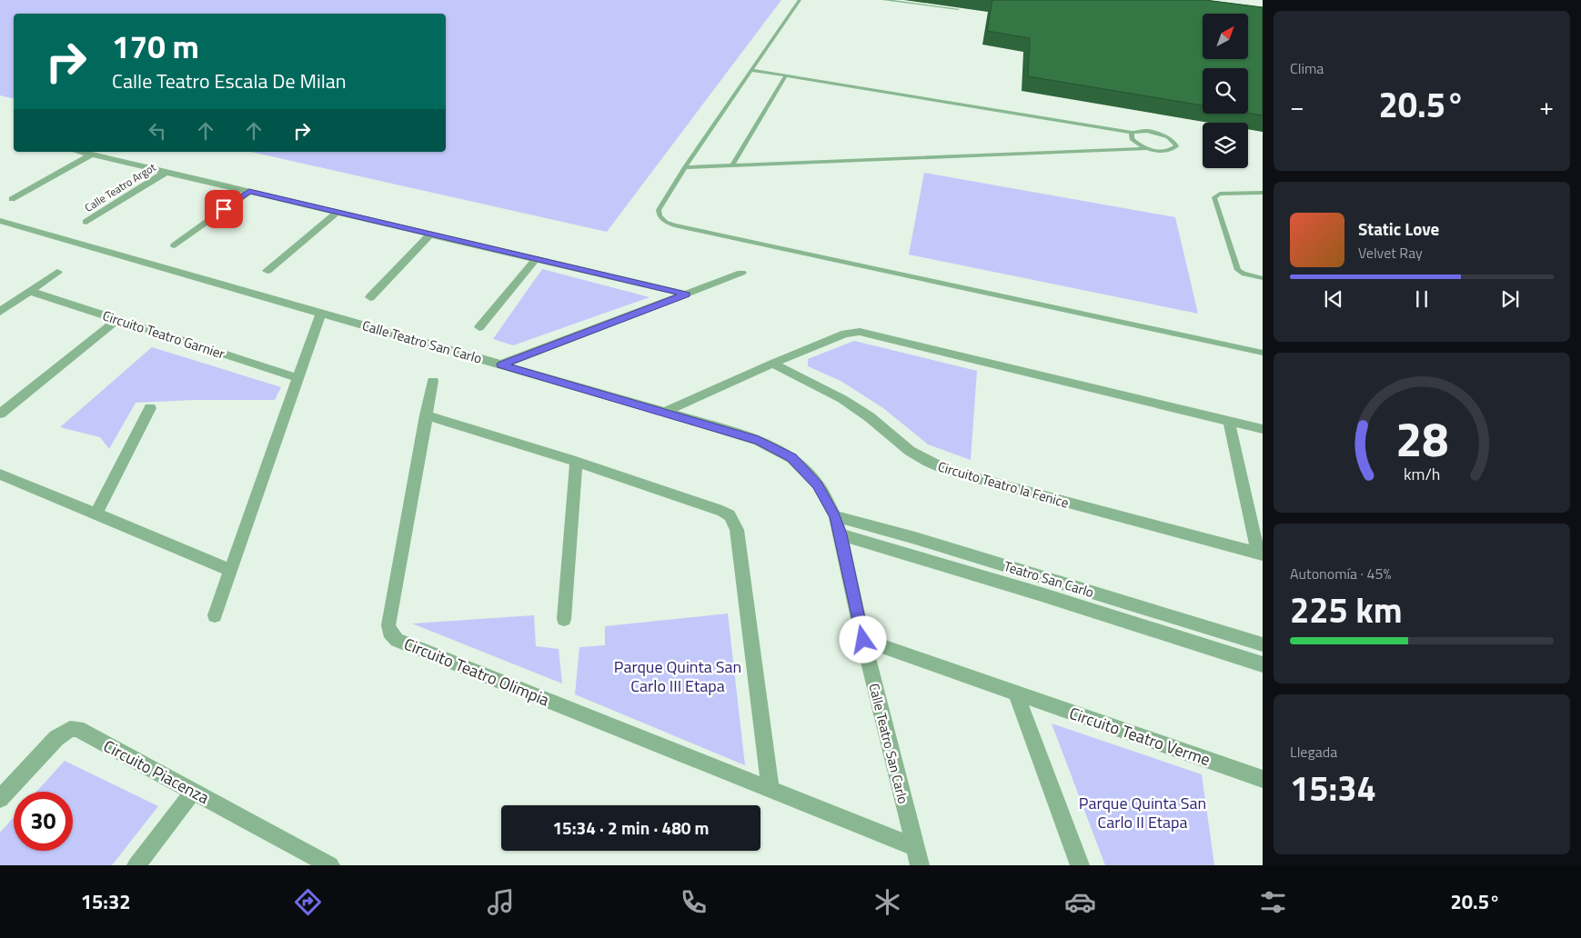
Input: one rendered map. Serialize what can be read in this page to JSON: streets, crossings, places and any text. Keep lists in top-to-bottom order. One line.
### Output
{"streets":{"street":["Calle Teatro Argot","Circuito Teatro Garnier","Calle Teatro San Carlo","Circuito Teatro la Fenice","Teatro San Carlo","Circuito Teatro Olimpia","Circuito Teatro Verme","Circuito Piacenza"]},"crossings":[["Calle Teatro San Carlo","Teatro San Carlo"],["Calle Teatro San Carlo","Circuito Teatro Olimpia"],["Calle Teatro San Carlo","Circuito Teatro Verme"]],"parks":["Parque Quinta San Carlo III Etapa","Parque Quinta San Carlo II Etapa"],"north":"top right","page":{"tile":["Clima",["Autonomía · 45%","225 km"],["Llegada","15:34"]],"turn":["170 m","Calle Teatro Escala De Milan"],"heat":["−","20.5°","+"],"song":["Static Love","Velvet Ray"],"limit":"30","trip":"15:34 · 2 min · 480 m","tabs":["15:32","20.5°"],"gauge":["28","km/h"]}}
